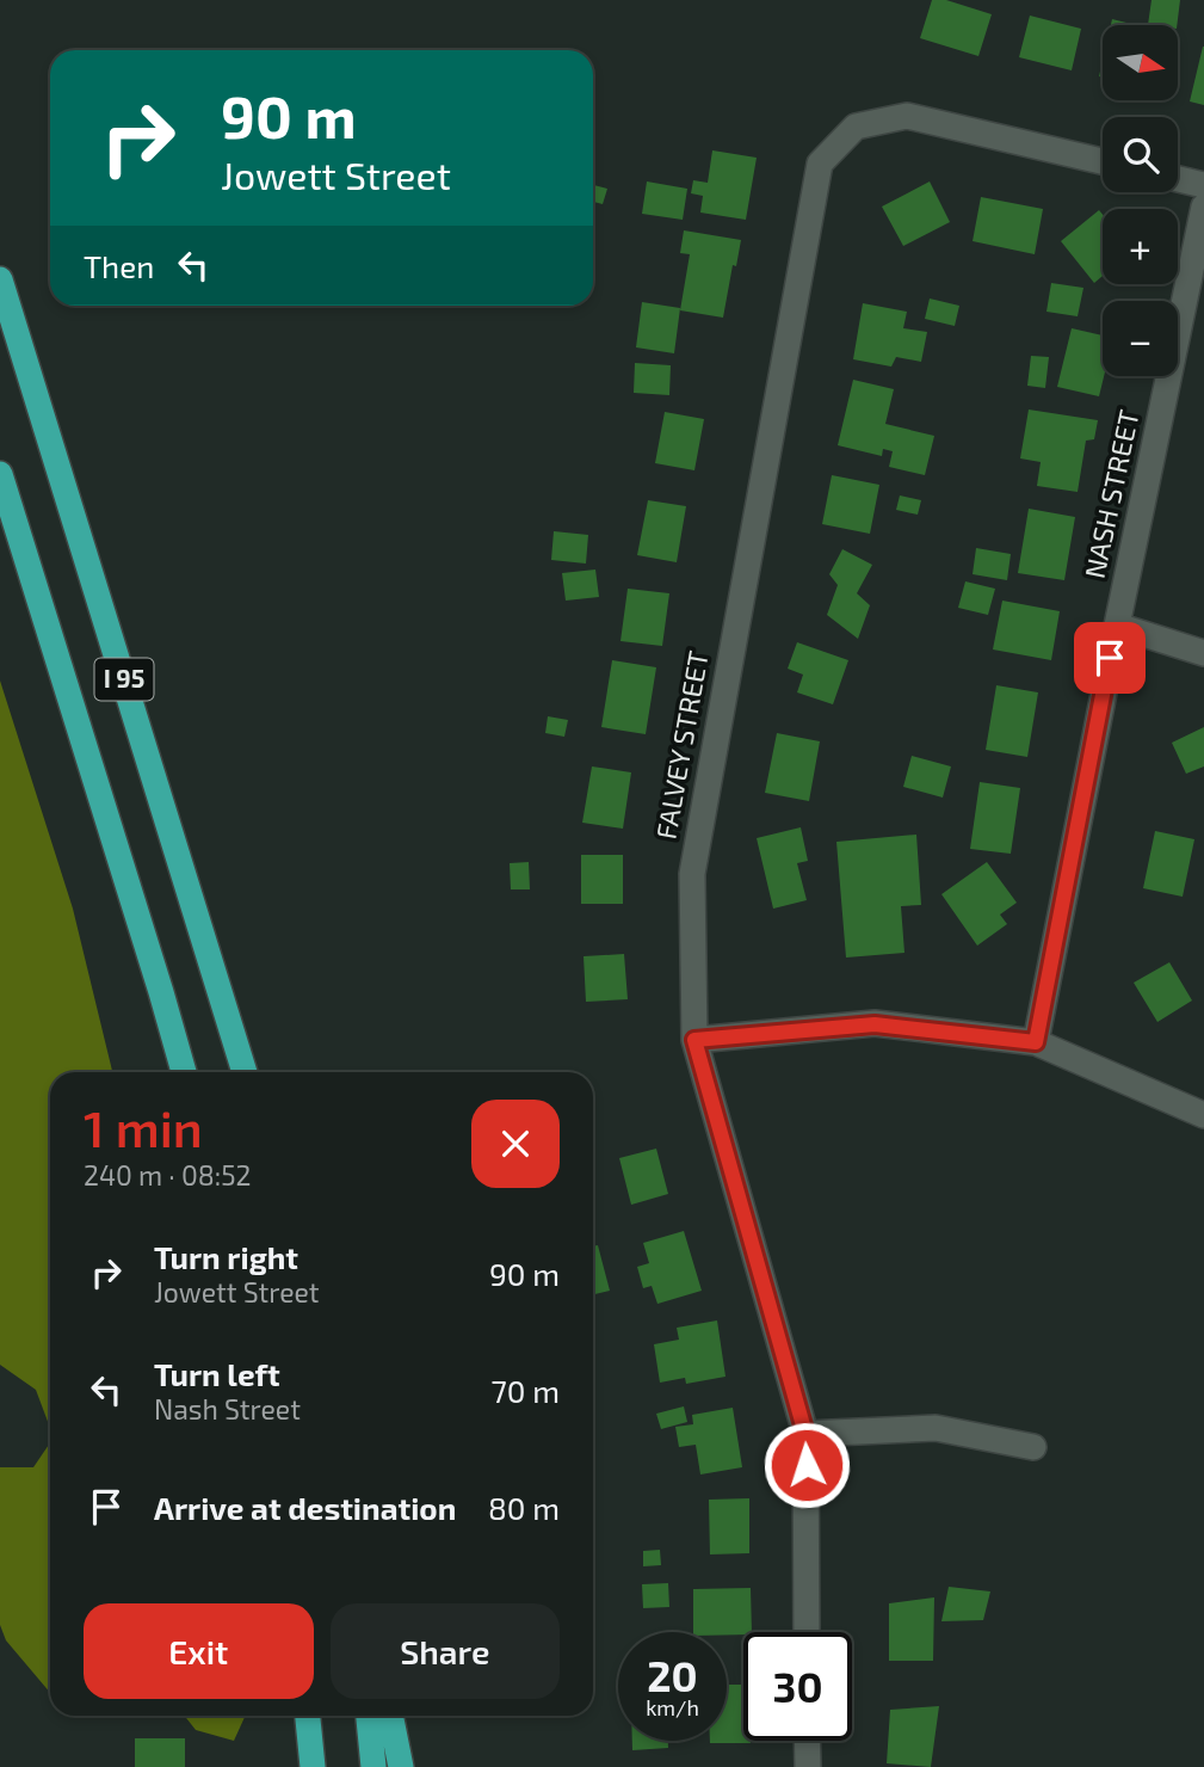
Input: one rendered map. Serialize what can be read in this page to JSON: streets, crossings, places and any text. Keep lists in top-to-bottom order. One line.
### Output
{"streets":{"highway":["I 95"],"street":["NASH STREET","FALVEY STREET"]},"north":"right","page":{"map_buttons":["+","−"],"turn":["90 m","Jowett Street"],"then":"Then","heading":["1 min","240 m · 08:52"],"list":[{"name":"Turn right","note":"Jowett Street","value":"90 m"},{"name":"Turn left","note":"Nash Street","value":"70 m"},{"name":"Arrive at destination","value":"80 m"}],"buttons":["Exit","Share"],"speed":"20 km/h","limit":"30"}}
